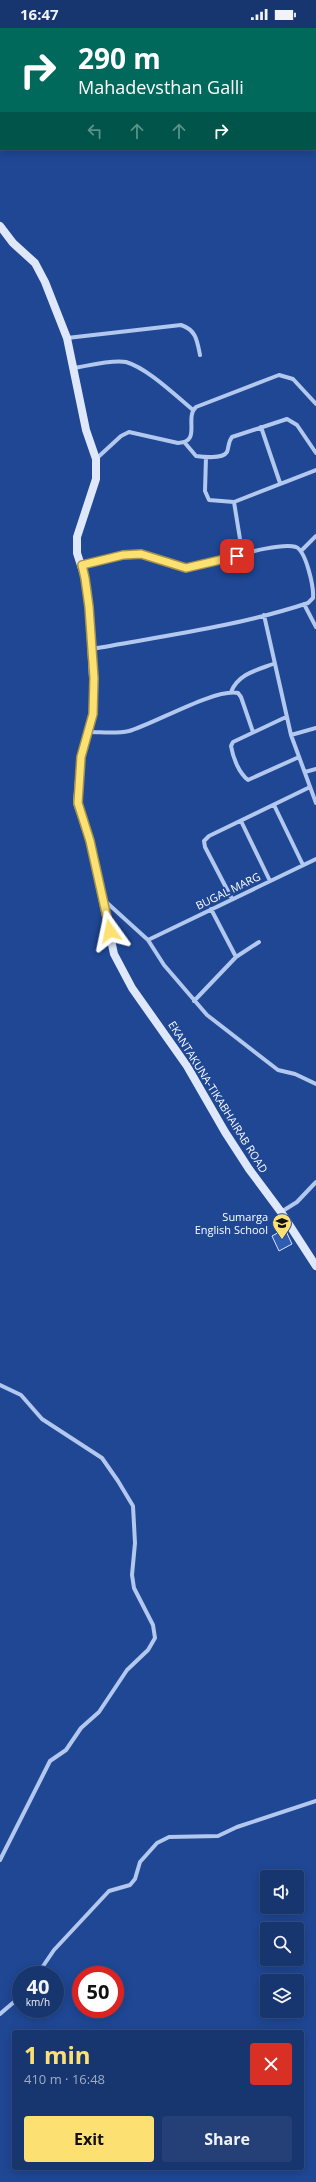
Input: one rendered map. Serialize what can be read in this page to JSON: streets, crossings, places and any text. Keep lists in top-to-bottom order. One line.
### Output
{"streets":{"main road":["EKANTAKUNA-TIKABHAIRAB ROAD"],"street":["BUGAL MARG"]},"places":{"school or university":["Sumarga English School"]},"page":{"status":"16:47","turn":["290 m","Mahadevsthan Galli"],"speed":"40 km/h","limit":"50","heading":["1 min","410 m · 16:48"],"buttons":["Exit","Share"]}}
